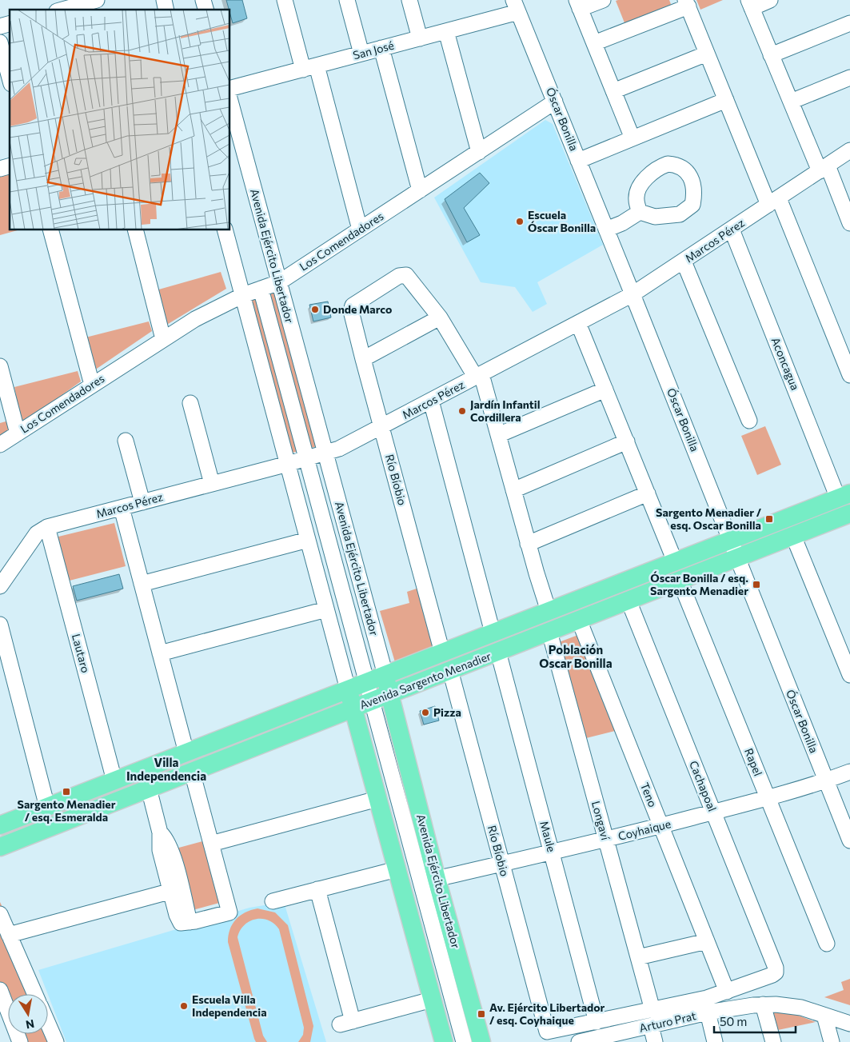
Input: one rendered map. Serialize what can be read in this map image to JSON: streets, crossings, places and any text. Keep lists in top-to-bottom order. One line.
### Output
{"streets":{"main road":["Avenida Ejército Libertador","Avenida Sargento Menadier"],"street":["San José","Óscar Bonilla","Marcos Pérez","Los Comendadores","Aconcagua","Río Bíobio","Lautaro","Rapel","Cachapoal","Teno","Longaví","Coyhaique","Maule","Arturo Prat"]},"crossings":[["San José","Óscar Bonilla"],["Óscar Bonilla","Marcos Pérez"],["Óscar Bonilla","Los Comendadores"],["Óscar Bonilla","Avenida Sargento Menadier"],["Óscar Bonilla","Coyhaique"],["Marcos Pérez","Avenida Ejército Libertador"],["Marcos Pérez","Aconcagua"],["Marcos Pérez","Río Bíobio"],["Marcos Pérez","Lautaro"],["Los Comendadores","Avenida Ejército Libertador"],["Avenida Ejército Libertador","Avenida Sargento Menadier"],["Avenida Ejército Libertador","Coyhaique"],["Aconcagua","Avenida Sargento Menadier"],["Río Bíobio","Avenida Sargento Menadier"],["Río Bíobio","Coyhaique"],["Río Bíobio","Maule"],["Lautaro","Avenida Sargento Menadier"],["Avenida Sargento Menadier","Rapel"],["Avenida Sargento Menadier","Cachapoal"],["Avenida Sargento Menadier","Teno"],["Avenida Sargento Menadier","Longaví"],["Avenida Sargento Menadier","Maule"],["Rapel","Coyhaique"],["Cachapoal","Teno"],["Cachapoal","Coyhaique"],["Teno","Coyhaique"],["Longaví","Coyhaique"],["Coyhaique","Maule"]],"districts":["Población Oscar Bonilla","Villa Independencia"],"places":{"other":["Escuela Óscar Bonilla","Donde Marco","Jardín Infantil Cordillera","Pizza","Escuela Villa Independencia"],"transit":["Sargento Menadier / esq. Oscar Bonilla","Óscar Bonilla / esq. Sargento Menadier","Sargento Menadier / esq. Esmeralda","Av. Ejército Libertador / esq. Coyhaique"]},"scale_bar":"50 m","north":"bottom"}
